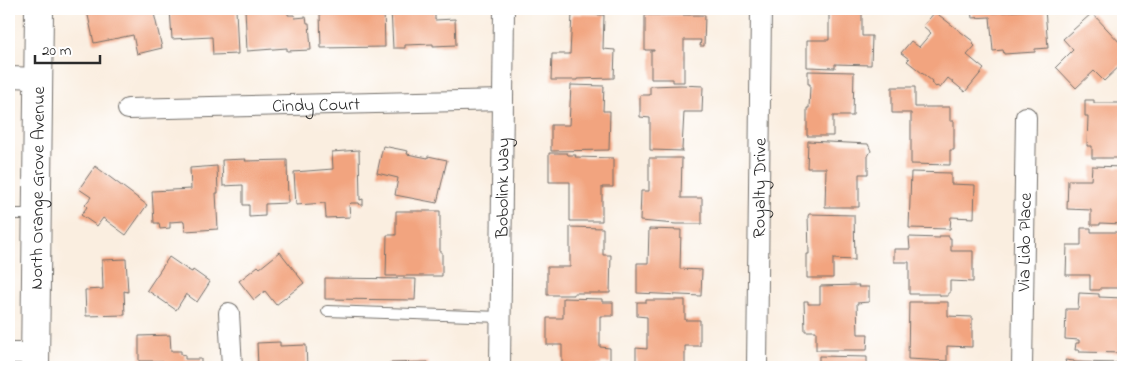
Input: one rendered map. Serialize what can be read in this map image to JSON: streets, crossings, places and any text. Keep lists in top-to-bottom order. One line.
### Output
{"streets":{"main road":["North Orange Grove Avenue"],"street":["Cindy Court","Bobolink Way","Royalty Drive","Via Lido Place"]},"crossings":[["Cindy Court","Bobolink Way"]],"scale_bar":"20 m"}
